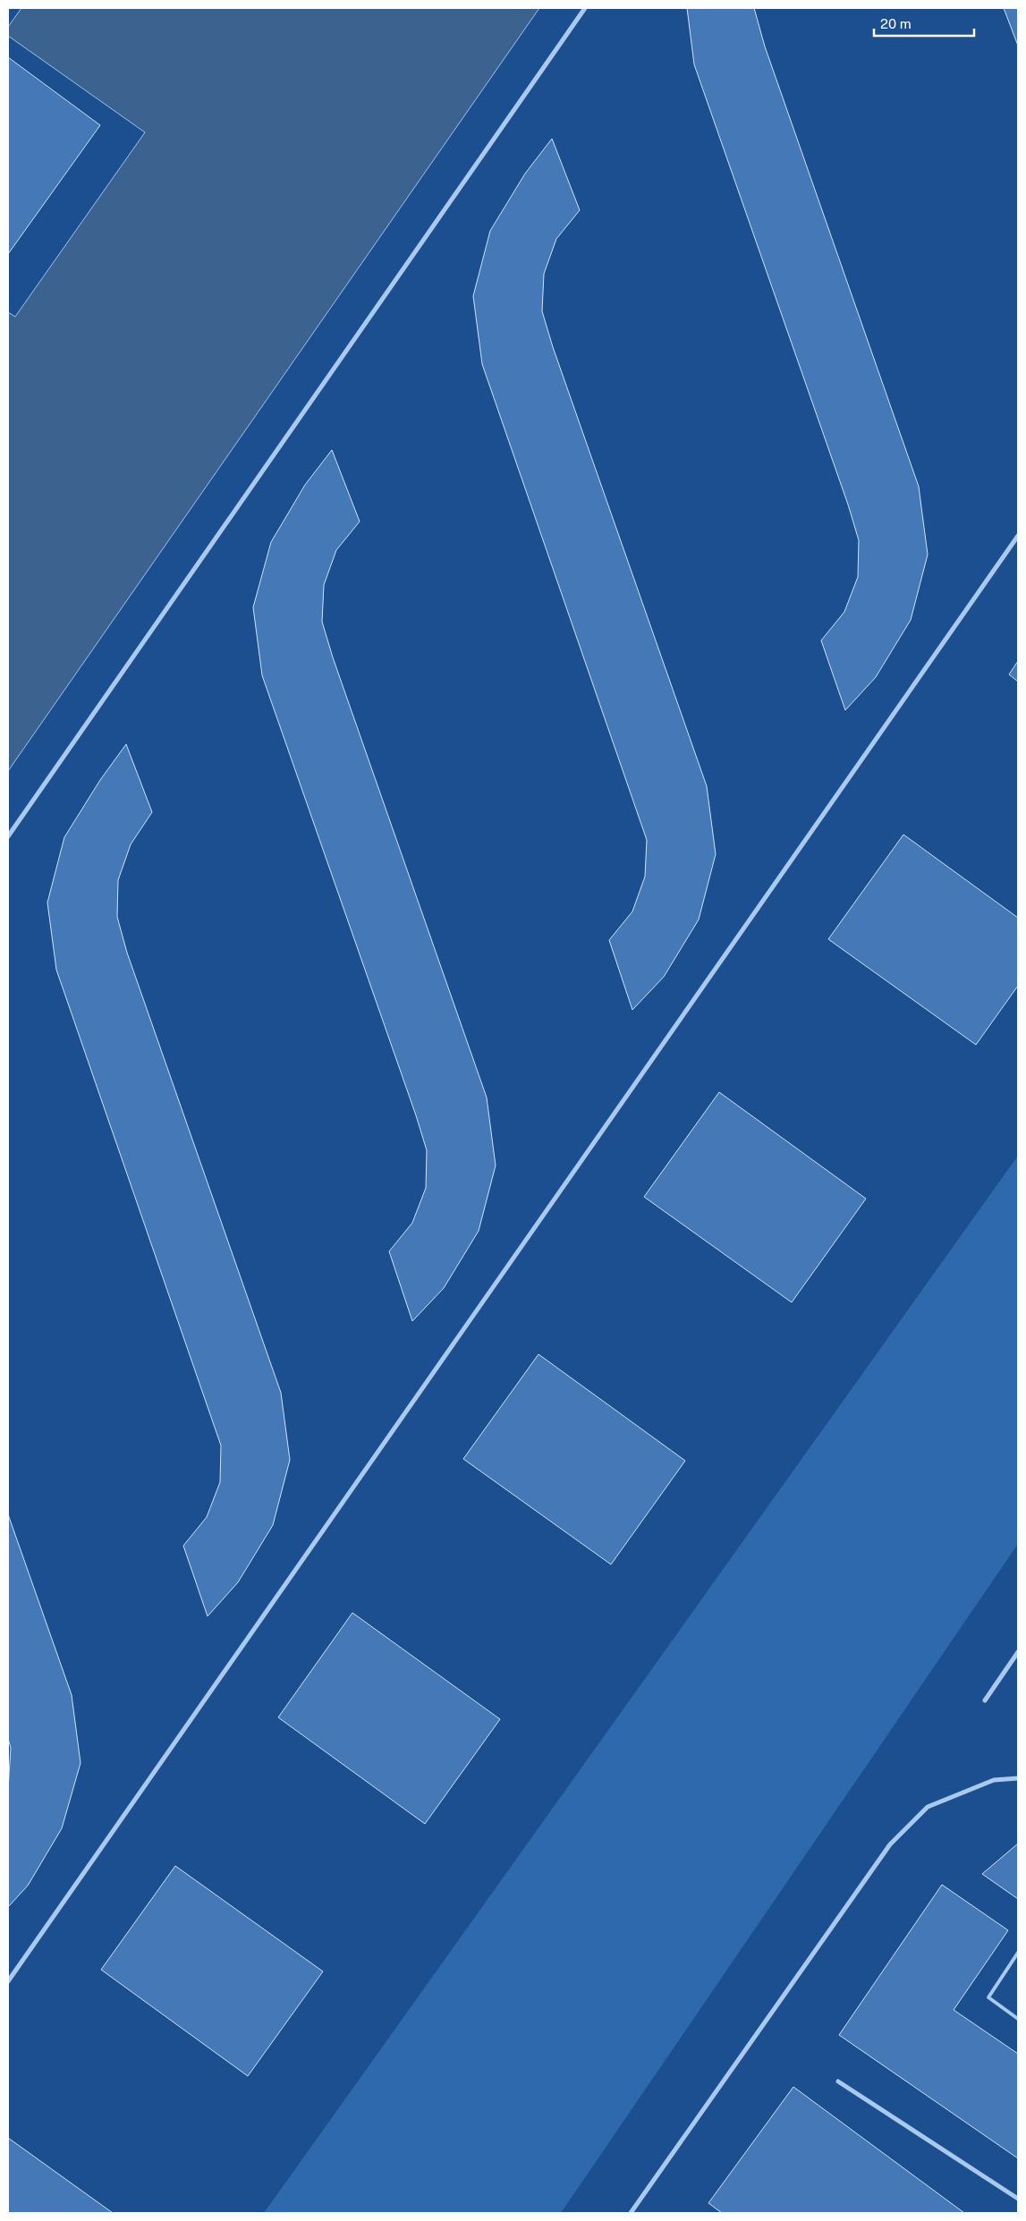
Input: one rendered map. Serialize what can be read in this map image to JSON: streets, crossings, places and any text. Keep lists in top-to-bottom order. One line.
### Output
{"scale_bar":"20 m"}
